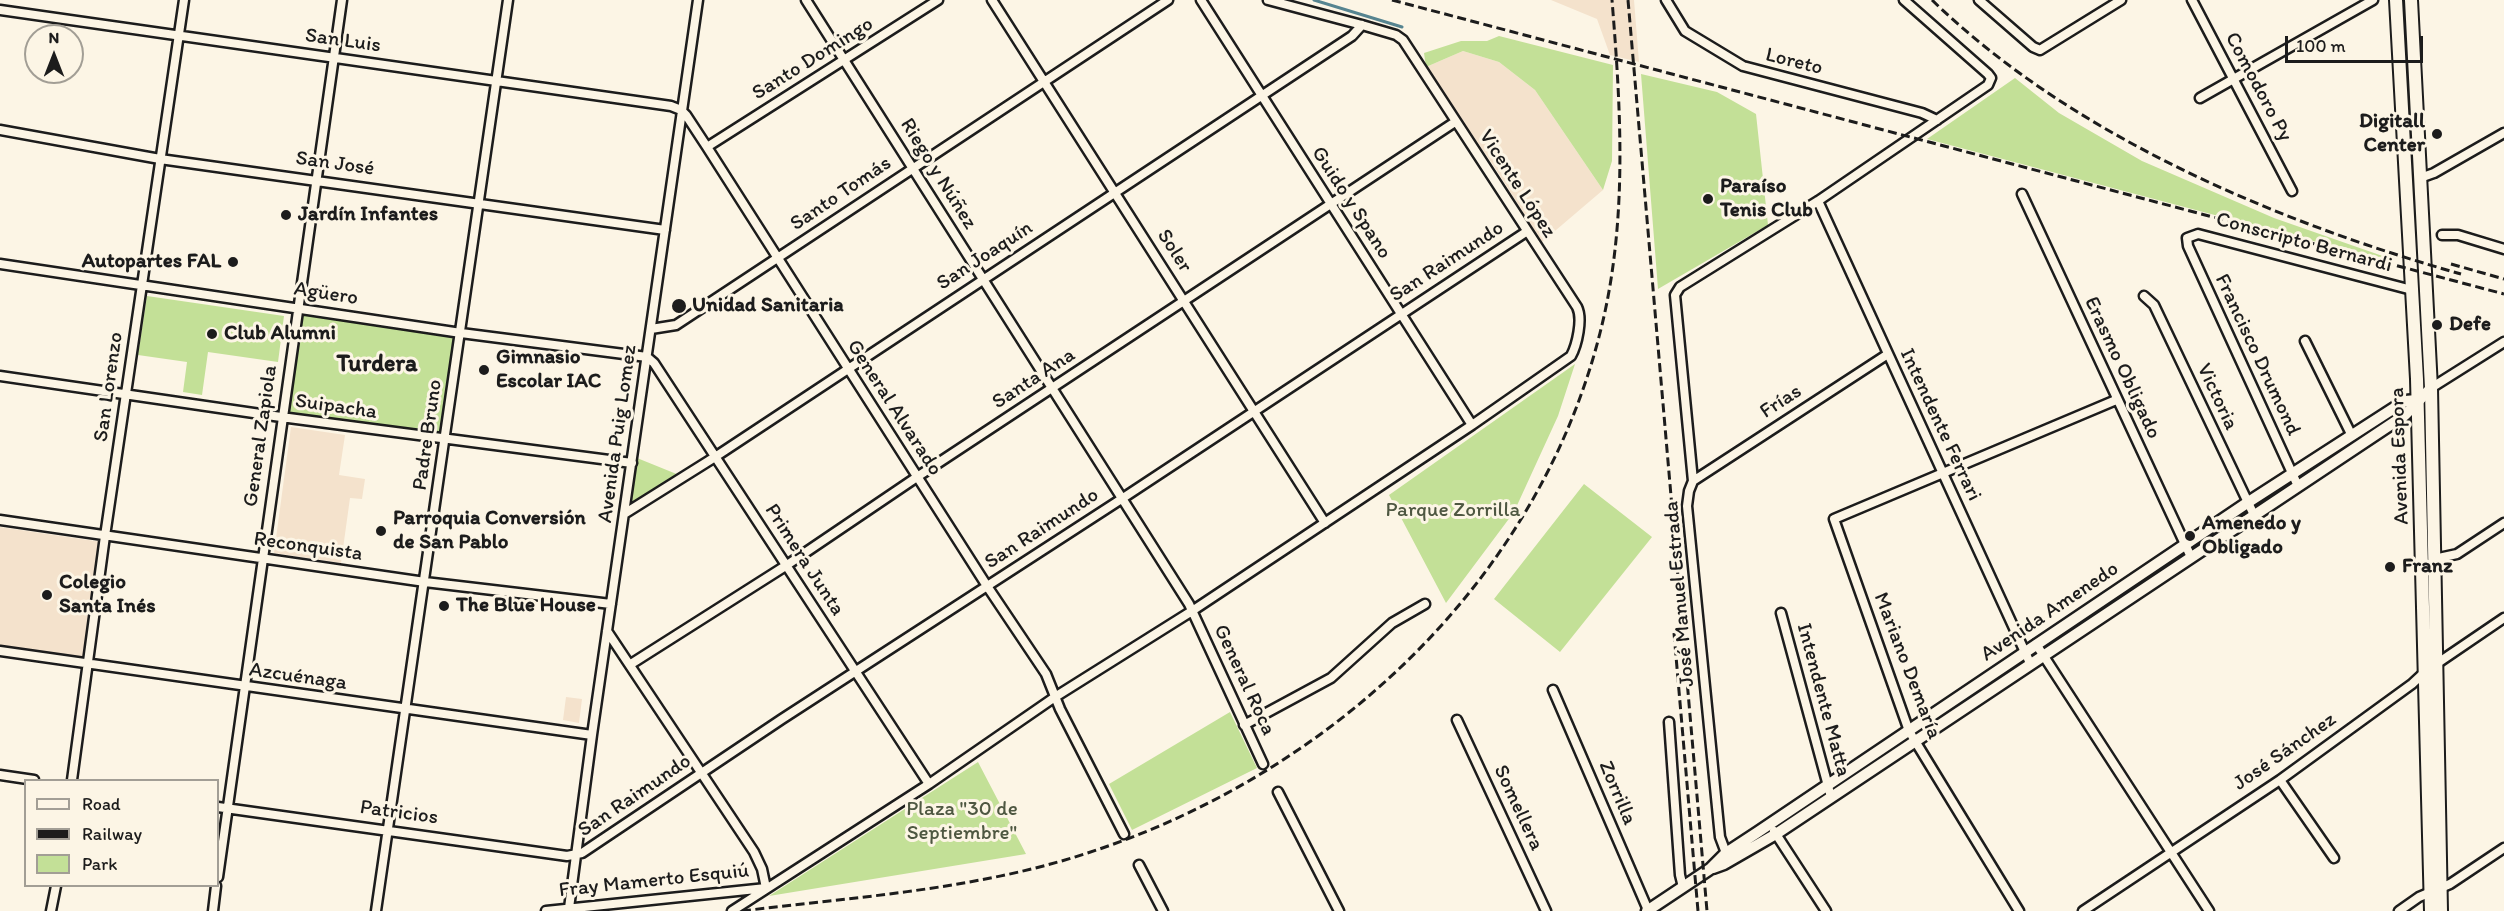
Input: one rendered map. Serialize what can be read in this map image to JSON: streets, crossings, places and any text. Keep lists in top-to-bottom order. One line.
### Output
{"streets":{"main road":["Avenida Espora"],"street":["San Luis","Santo Domingo","Loreto","Comodoro Py","San José","Riego y Núñez","Vicente López","Santo Tomás","Guido y Spano","Conscripto Bernardi","Soler","San Joaquín","San Raimundo","Agüero","Francisco Drumond","Erasmo Obligado","Santa Ana","San Lorenzo","Victoria","Frías","Suipacha","General Alvarado","Intendente Ferrari","Avenida Puig Lomez","Padre Bruno","General Zapiola","Reconquista","Primera Junta","José Manuel Estrada","Avenida Amenedo","Mariano Demaría","Azcuénaga","General Roca","Intendente Matta","José Sánchez","Zorrilla","Somellera","Patricios","Fray Mamerto Esquiú"]},"crossings":[["San Luis","San Lorenzo"],["San Luis","General Alvarado"],["San Luis","Avenida Puig Lomez"],["San Luis","Padre Bruno"],["San Luis","General Zapiola"],["Santo Domingo","Riego y Núñez"],["Santo Domingo","General Alvarado"],["San José","San Lorenzo"],["San José","Avenida Puig Lomez"],["San José","Padre Bruno"],["San José","General Zapiola"],["Riego y Núñez","Santo Tomás"],["Riego y Núñez","San Joaquín"],["Riego y Núñez","San Raimundo"],["Riego y Núñez","Santa Ana"],["Riego y Núñez","General Roca"],["Vicente López","Guido y Spano"],["Vicente López","San Joaquín"],["Vicente López","San Raimundo"],["Vicente López","Santa Ana"],["Santo Tomás","Soler"],["Santo Tomás","General Alvarado"],["Santo Tomás","Avenida Puig Lomez"],["Guido y Spano","San Joaquín"],["Guido y Spano","San Raimundo"],["Guido y Spano","Santa Ana"],["Conscripto Bernardi","Francisco Drumond"],["Conscripto Bernardi","Avenida Espora"],["Soler","San Joaquín"],["Soler","San Raimundo"],["Soler","Santa Ana"],["San Joaquín","General Alvarado"],["San Joaquín","Avenida Puig Lomez"],["San Joaquín","Primera Junta"],["San Raimundo","General Alvarado"],["San Raimundo","Avenida Puig Lomez"],["San Raimundo","Primera Junta"],["San Raimundo","Patricios"],["Agüero","San Lorenzo"],["Agüero","Avenida Puig Lomez"],["Agüero","Padre Bruno"],["Agüero","General Zapiola"],["Agüero","Primera Junta"],["Francisco Drumond","Avenida Amenedo"],["Erasmo Obligado","Avenida Amenedo"],["Santa Ana","General Alvarado"],["Santa Ana","Primera Junta"],["San Lorenzo","Suipacha"],["San Lorenzo","Reconquista"],["San Lorenzo","Azcuénaga"],["Victoria","Avenida Amenedo"],["Frías","Intendente Ferrari"],["Frías","José Manuel Estrada"],["Suipacha","Avenida Puig Lomez"],["Suipacha","Padre Bruno"],["Suipacha","General Zapiola"],["General Alvarado","Avenida Puig Lomez"],["Intendente Ferrari","José Manuel Estrada"],["Intendente Ferrari","Avenida Amenedo"],["Intendente Ferrari","Mariano Demaría"],["Avenida Puig Lomez","Reconquista"],["Avenida Puig Lomez","Primera Junta"],["Avenida Puig Lomez","Azcuénaga"],["Avenida Puig Lomez","Patricios"],["Avenida Puig Lomez","Fray Mamerto Esquiú"],["Padre Bruno","Reconquista"],["Padre Bruno","Azcuénaga"],["Padre Bruno","Patricios"],["General Zapiola","Reconquista"],["General Zapiola","Azcuénaga"],["General Zapiola","Patricios"],["Avenida Espora","Avenida Amenedo"],["Avenida Espora","José Sánchez"],["José Manuel Estrada","Avenida Amenedo"],["Avenida Amenedo","Mariano Demaría"],["Avenida Amenedo","Intendente Matta"],["Avenida Amenedo","Zorrilla"]],"districts":["Turdera"],"parks":["Parque Zorrilla","Plaza \"30 de Septiembre\""],"places":["Digitall Center","Paraíso Tenis Club","Jardín Infantes","Autopartes FAL","Unidad Sanitaria","Defe","Club Alumni","Gimnasio Escolar IAC","Parroquia Conversión de San Pablo","Amenedo y Obligado","Franz","Colegio Santa Inés","The Blue House"],"legend":["Road","Railway","Park"],"scale_bar":"100 m","north":"top"}
